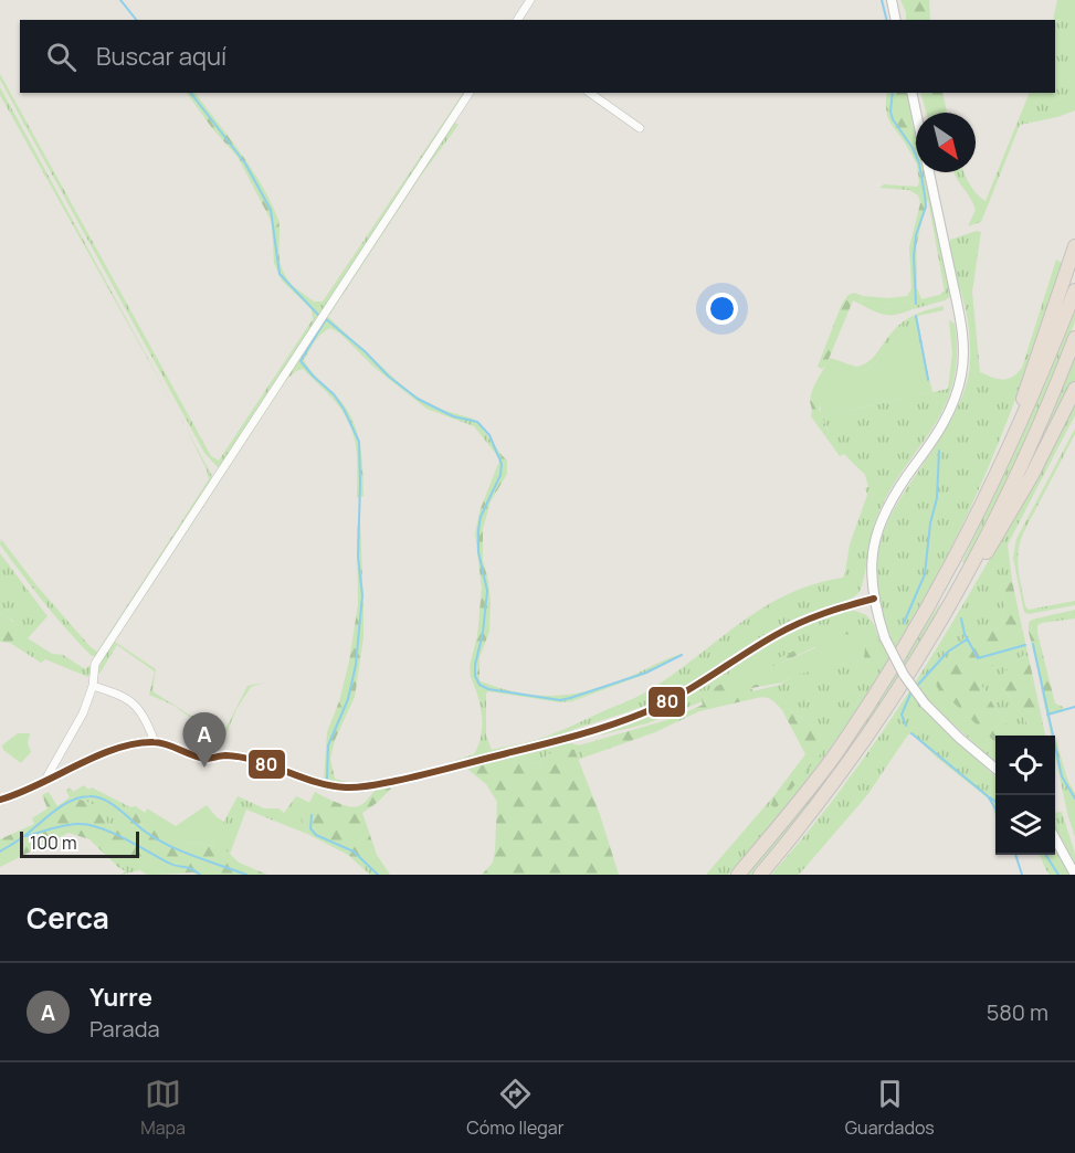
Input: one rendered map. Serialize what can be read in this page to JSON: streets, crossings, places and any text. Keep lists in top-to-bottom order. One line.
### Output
{"lines":["transit line 80"],"scale_bar":"100 m","north":"bottom right","page":{"search":"Buscar aquí","pins":"A","scale":"100 m","heading":"Cerca","list":[{"mark":"A","name":"Yurre","note":"Parada","value":"580 m"}],"nav":["Mapa","Cómo llegar","Guardados"]}}
